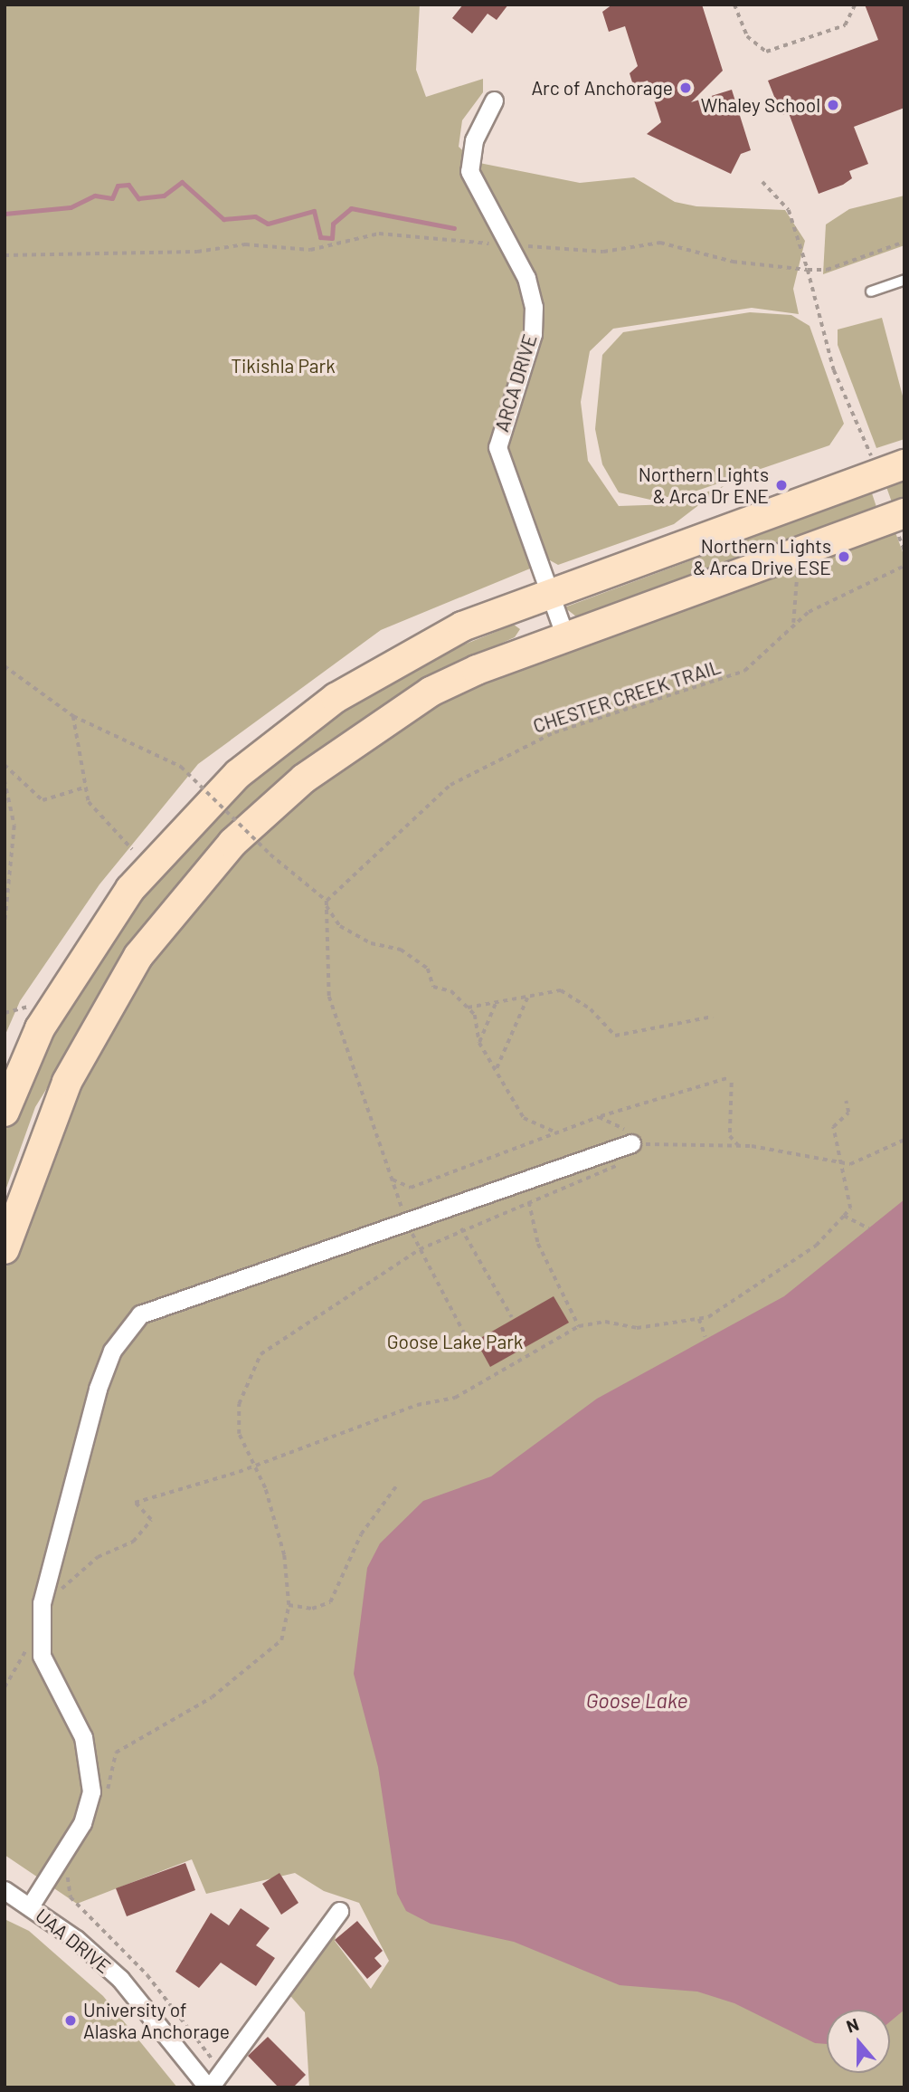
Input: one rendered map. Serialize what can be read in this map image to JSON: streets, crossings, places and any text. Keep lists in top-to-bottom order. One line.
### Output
{"streets":{"street":["ARCA DRIVE","UAA DRIVE"],"path":["CHESTER CREEK TRAIL"]},"water":["Goose Lake"],"parks":["Tikishla Park","Goose Lake Park"],"places":["Arc of Anchorage","Whaley School","Northern Lights & Arca Dr ENE","Northern Lights & Arca Drive ESE","University of Alaska Anchorage"],"north":"top"}
